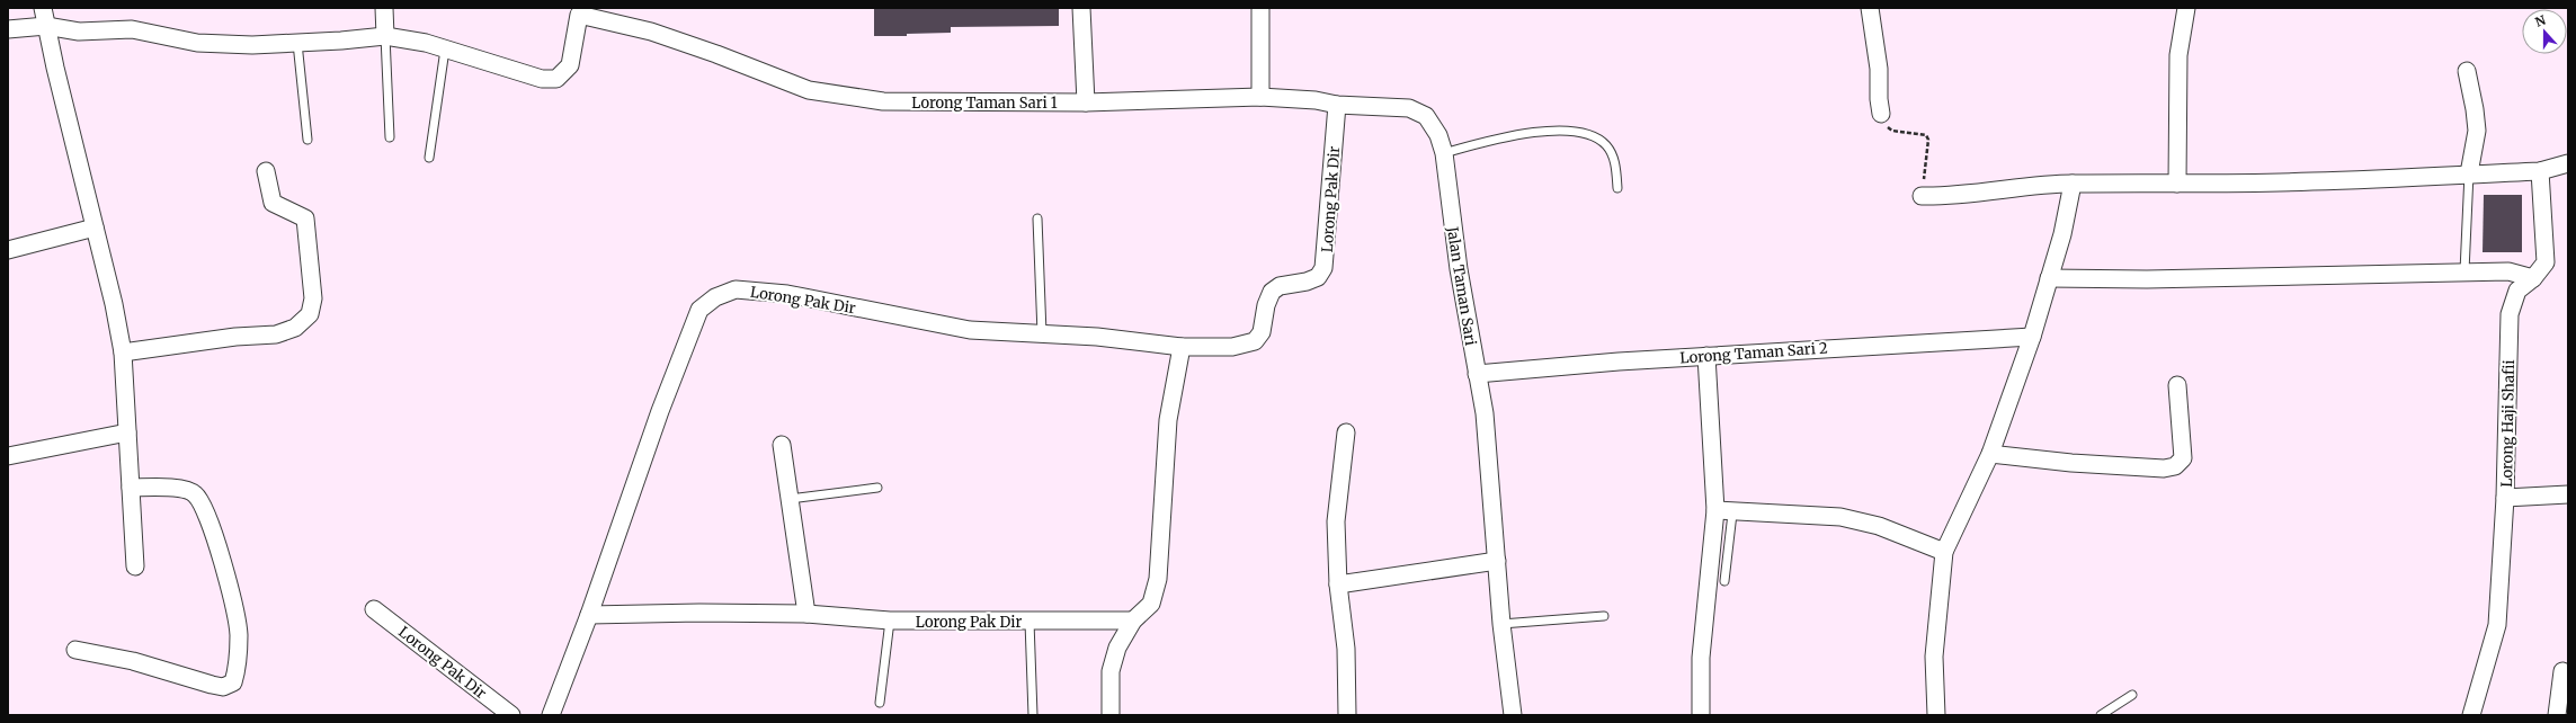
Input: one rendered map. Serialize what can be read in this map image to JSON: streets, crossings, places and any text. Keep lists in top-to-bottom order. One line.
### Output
{"streets":{"street":["Lorong Taman Sari 1","Lorong Pak Dir","Jalan Taman Sari","Lorong Taman Sari 2","Lorong Haji Shafii"]},"crossings":[["Lorong Taman Sari 1","Jalan Taman Sari"],["Lorong Pak Dir","Jalan Taman Sari"],["Jalan Taman Sari","Lorong Taman Sari 2"]],"north":"top"}
